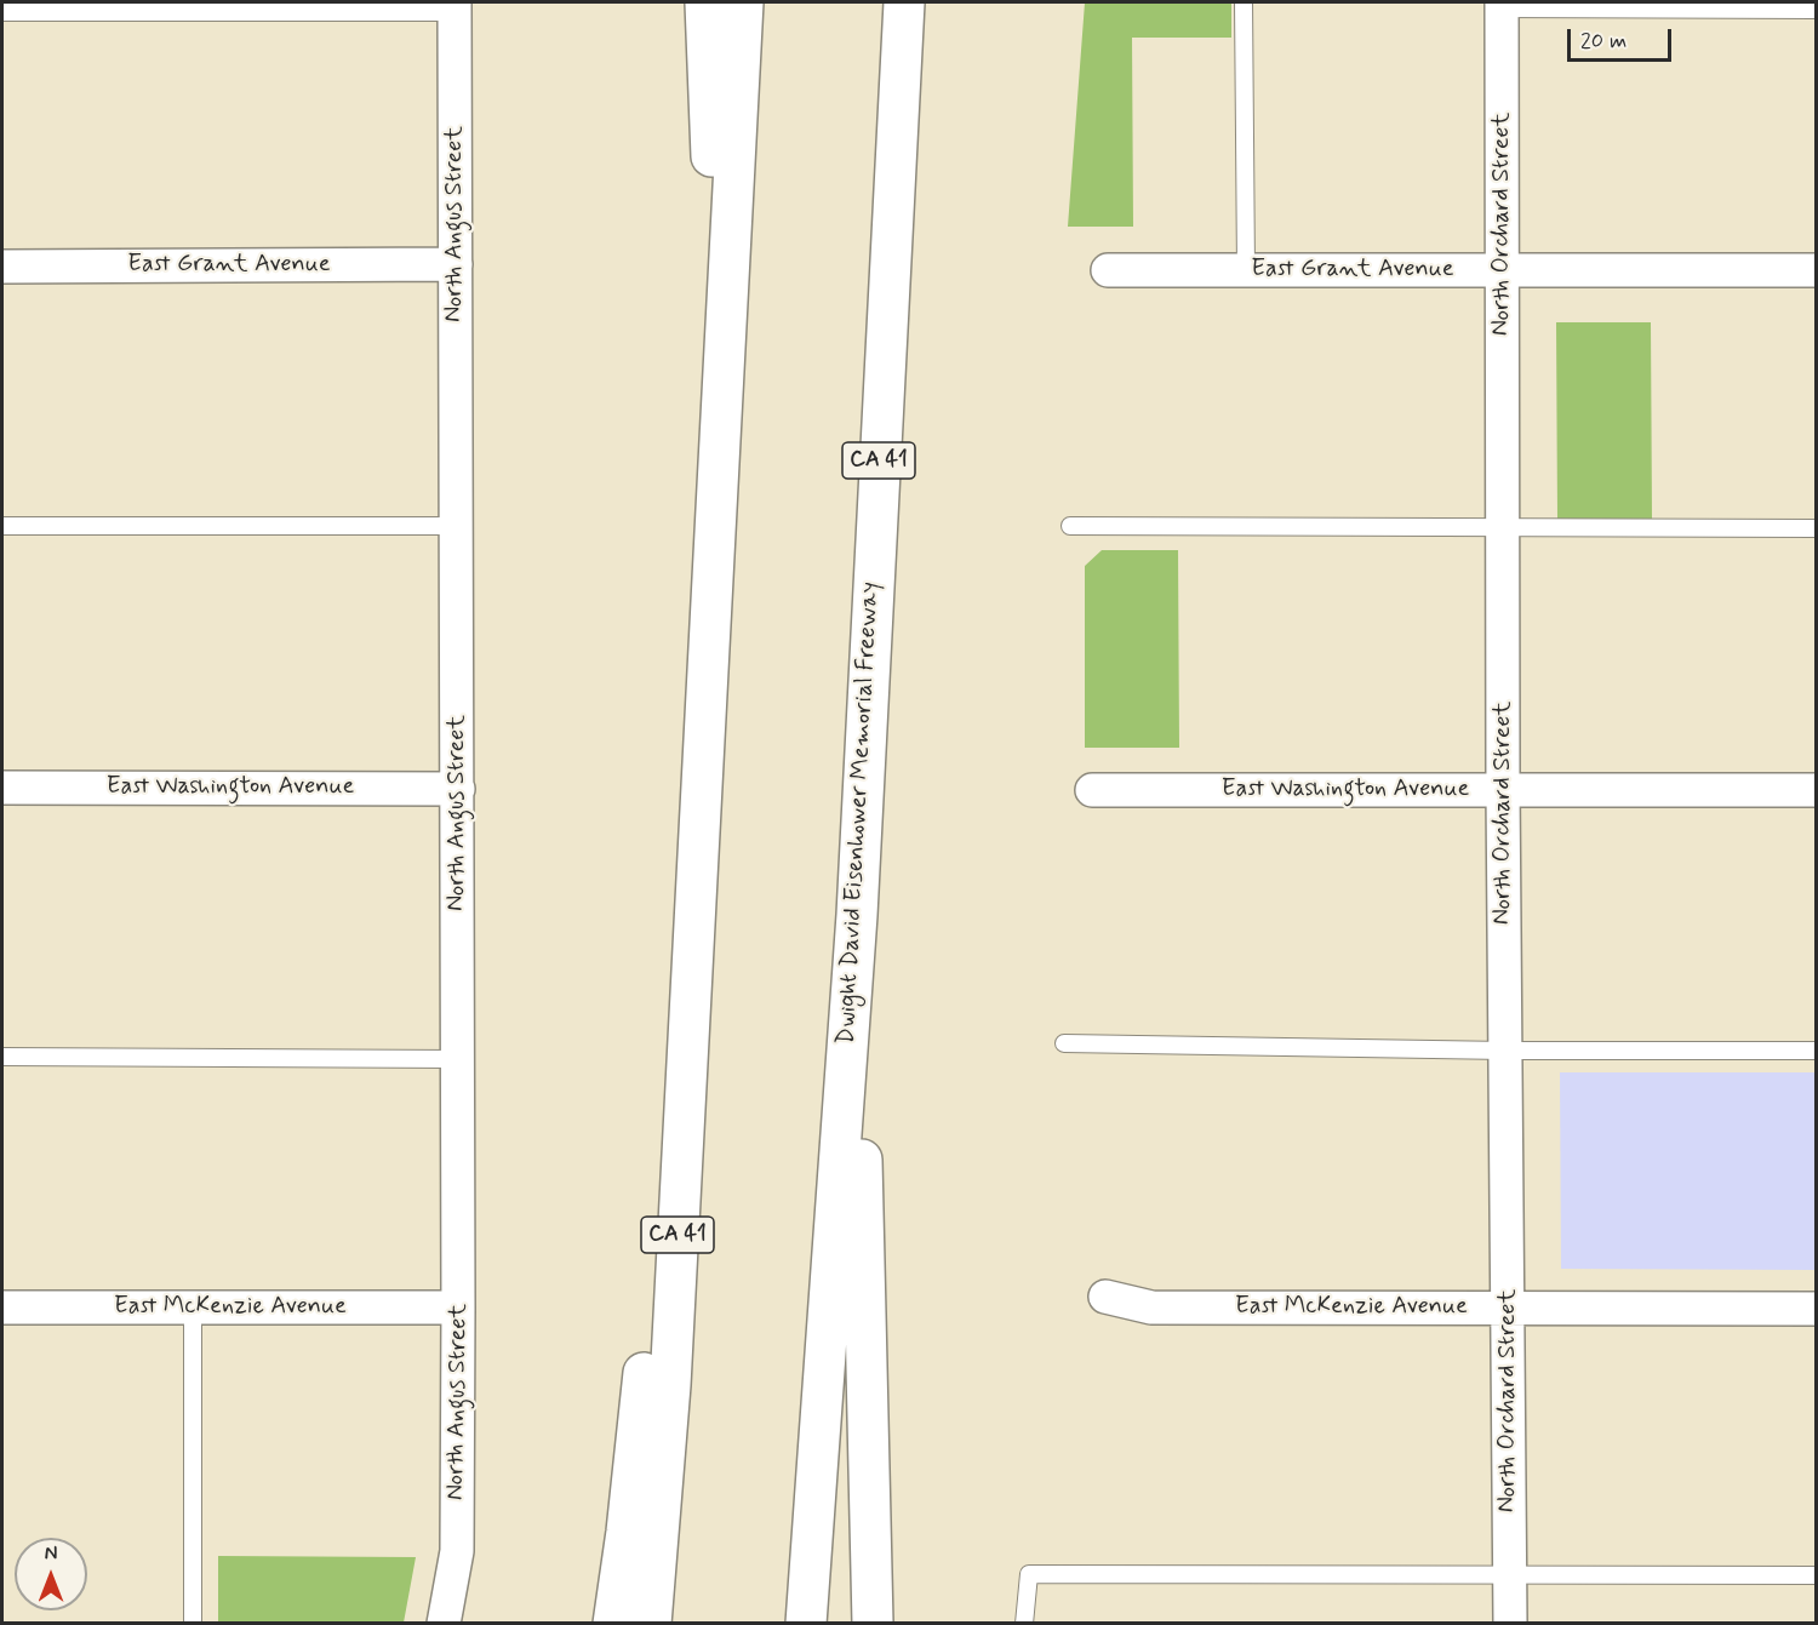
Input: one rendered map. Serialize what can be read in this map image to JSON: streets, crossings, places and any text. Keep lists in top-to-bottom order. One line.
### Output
{"streets":{"highway":["CA 41","Dwight David Eisenhower Memorial Freeway"],"street":["North Angus Street","North Orchard Street","East Grant Avenue","East Washington Avenue","East McKenzie Avenue"]},"crossings":[["North Angus Street","East Grant Avenue"],["North Angus Street","East Washington Avenue"],["North Angus Street","East McKenzie Avenue"],["North Orchard Street","East Grant Avenue"],["North Orchard Street","East Washington Avenue"],["North Orchard Street","East McKenzie Avenue"]],"scale_bar":"20 m","north":"top"}
